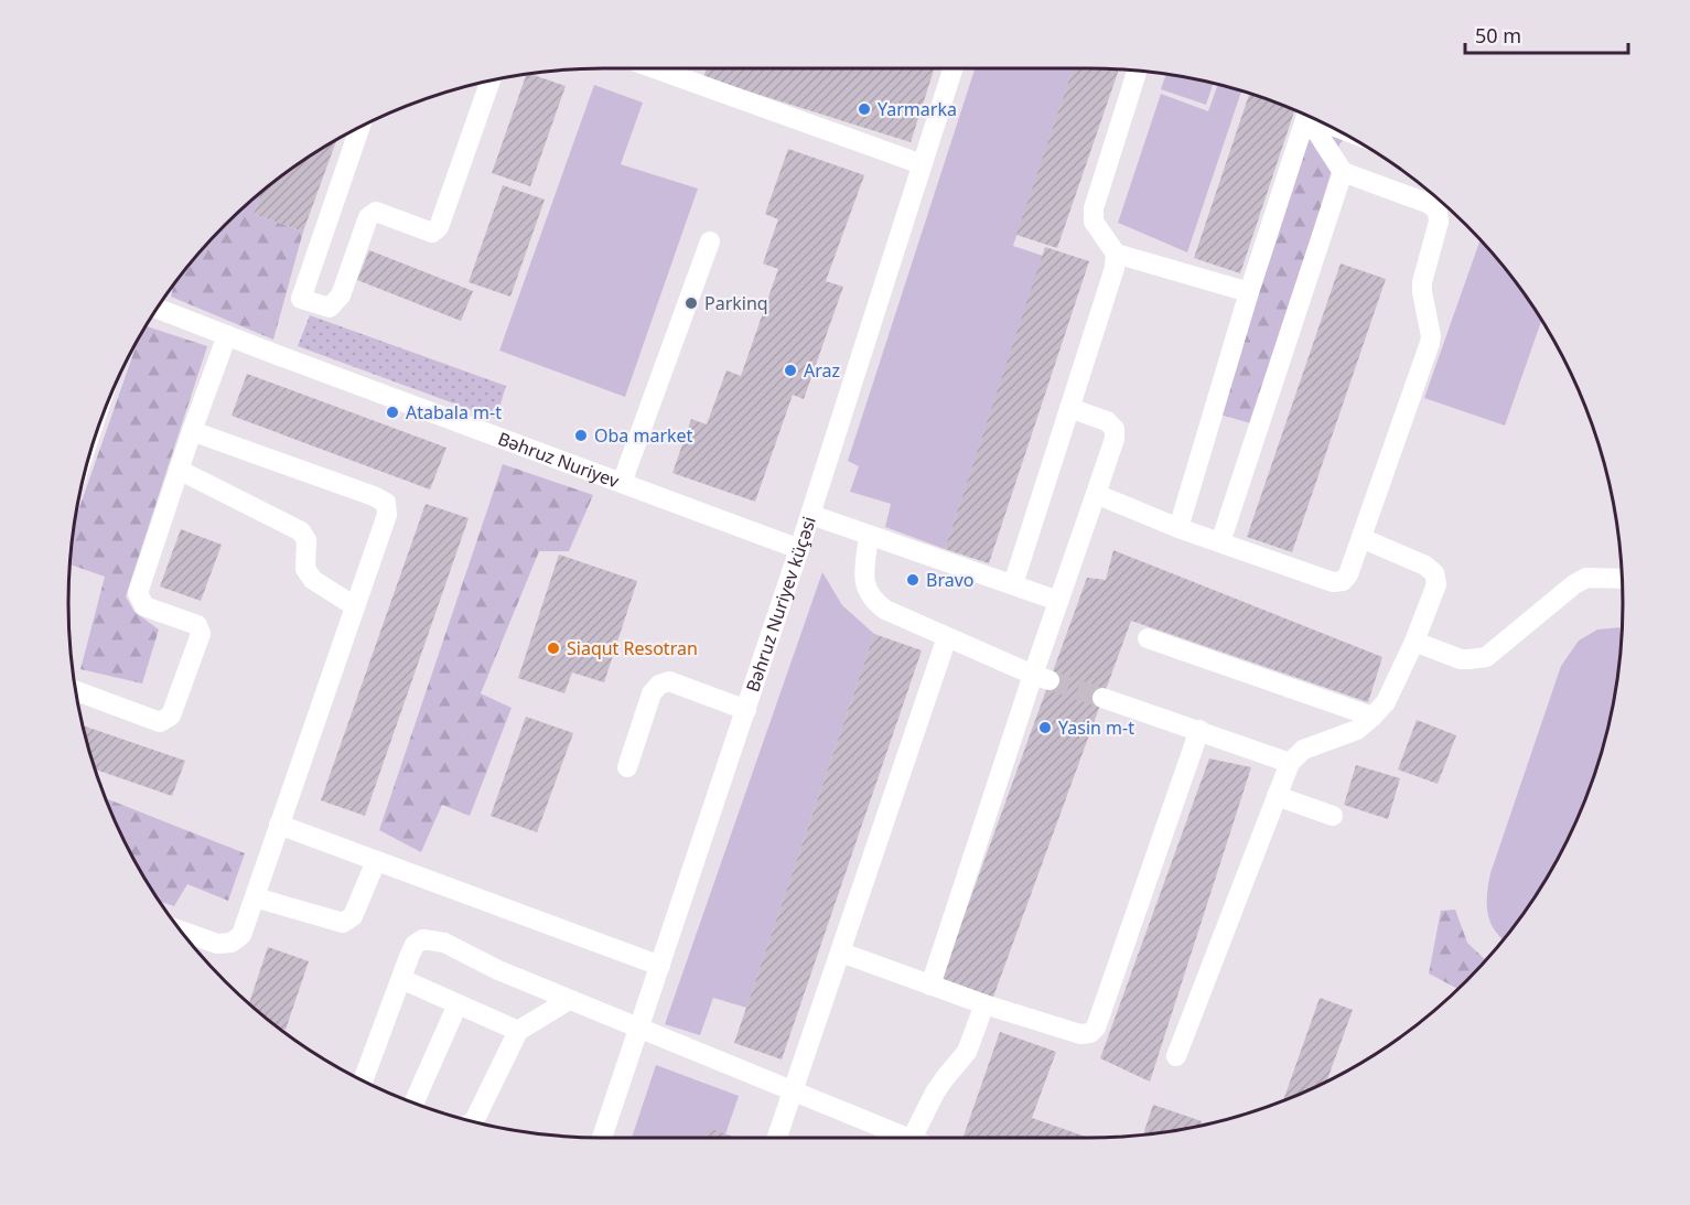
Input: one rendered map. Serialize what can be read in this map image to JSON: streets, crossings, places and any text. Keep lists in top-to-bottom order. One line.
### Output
{"streets":{"street":["Bəhruz Nuriyev","Bəhruz Nuriyev küçəsi"]},"crossings":[["Bəhruz Nuriyev","Bəhruz Nuriyev küçəsi"]],"places":["Yarmarka","Parkinq","Araz","Atabala m-t","Oba market","Bravo","Siaqut Resotran","Yasin m-t"],"scale_bar":"50 m"}
